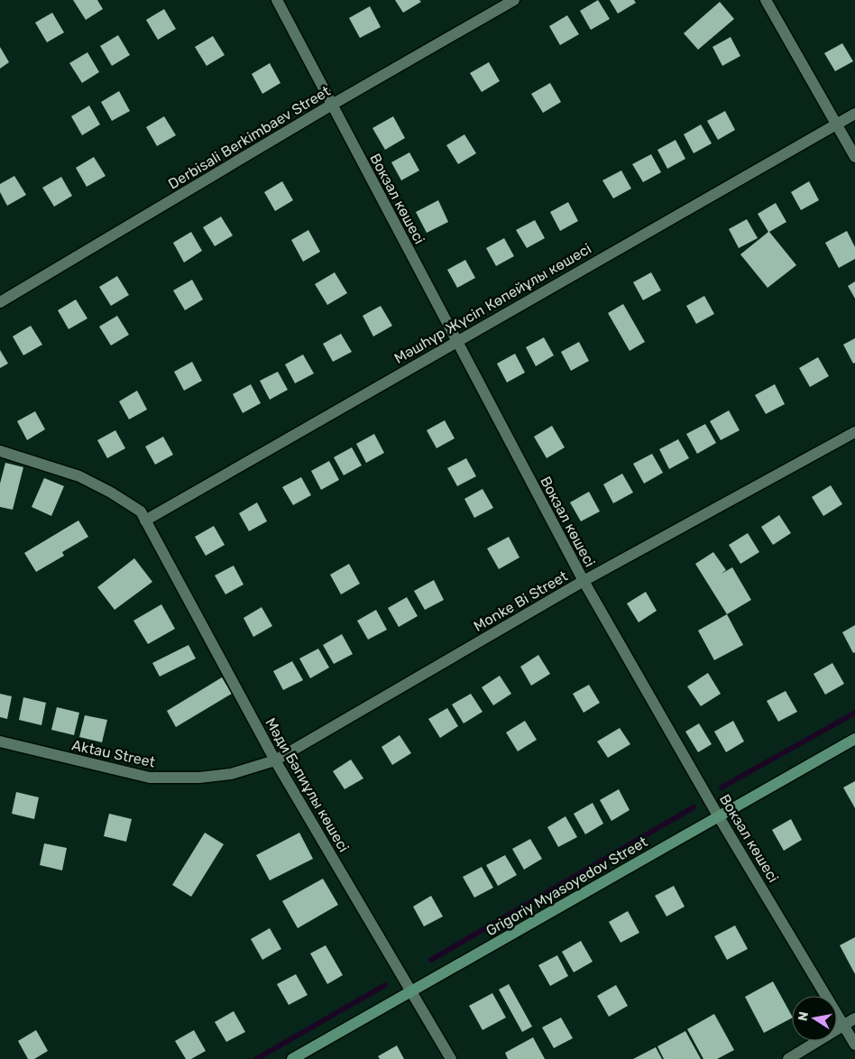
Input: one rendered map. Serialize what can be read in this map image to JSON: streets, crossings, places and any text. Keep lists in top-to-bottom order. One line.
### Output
{"streets":{"main road":["Grigoriy Myasoyedov Street"],"street":["Derbisali Berkimbaev Street","Вокзал көшесі","Мәшһүр Жүсіп Көпейұлы көшесі","Monke Bi Street","Aktau Street","Мәди Бәпиұлы көшесі"]},"crossings":[["Derbisali Berkimbaev Street","Вокзал көшесі"],["Вокзал көшесі","Мәшһүр Жүсіп Көпейұлы көшесі"],["Вокзал көшесі","Monke Bi Street"],["Вокзал көшесі","Grigoriy Myasoyedov Street"],["Мәшһүр Жүсіп Көпейұлы көшесі","Мәди Бәпиұлы көшесі"],["Monke Bi Street","Aktau Street"],["Monke Bi Street","Мәди Бәпиұлы көшесі"],["Aktau Street","Мәди Бәпиұлы көшесі"],["Мәди Бәпиұлы көшесі","Grigoriy Myasoyedov Street"]],"north":"left"}
